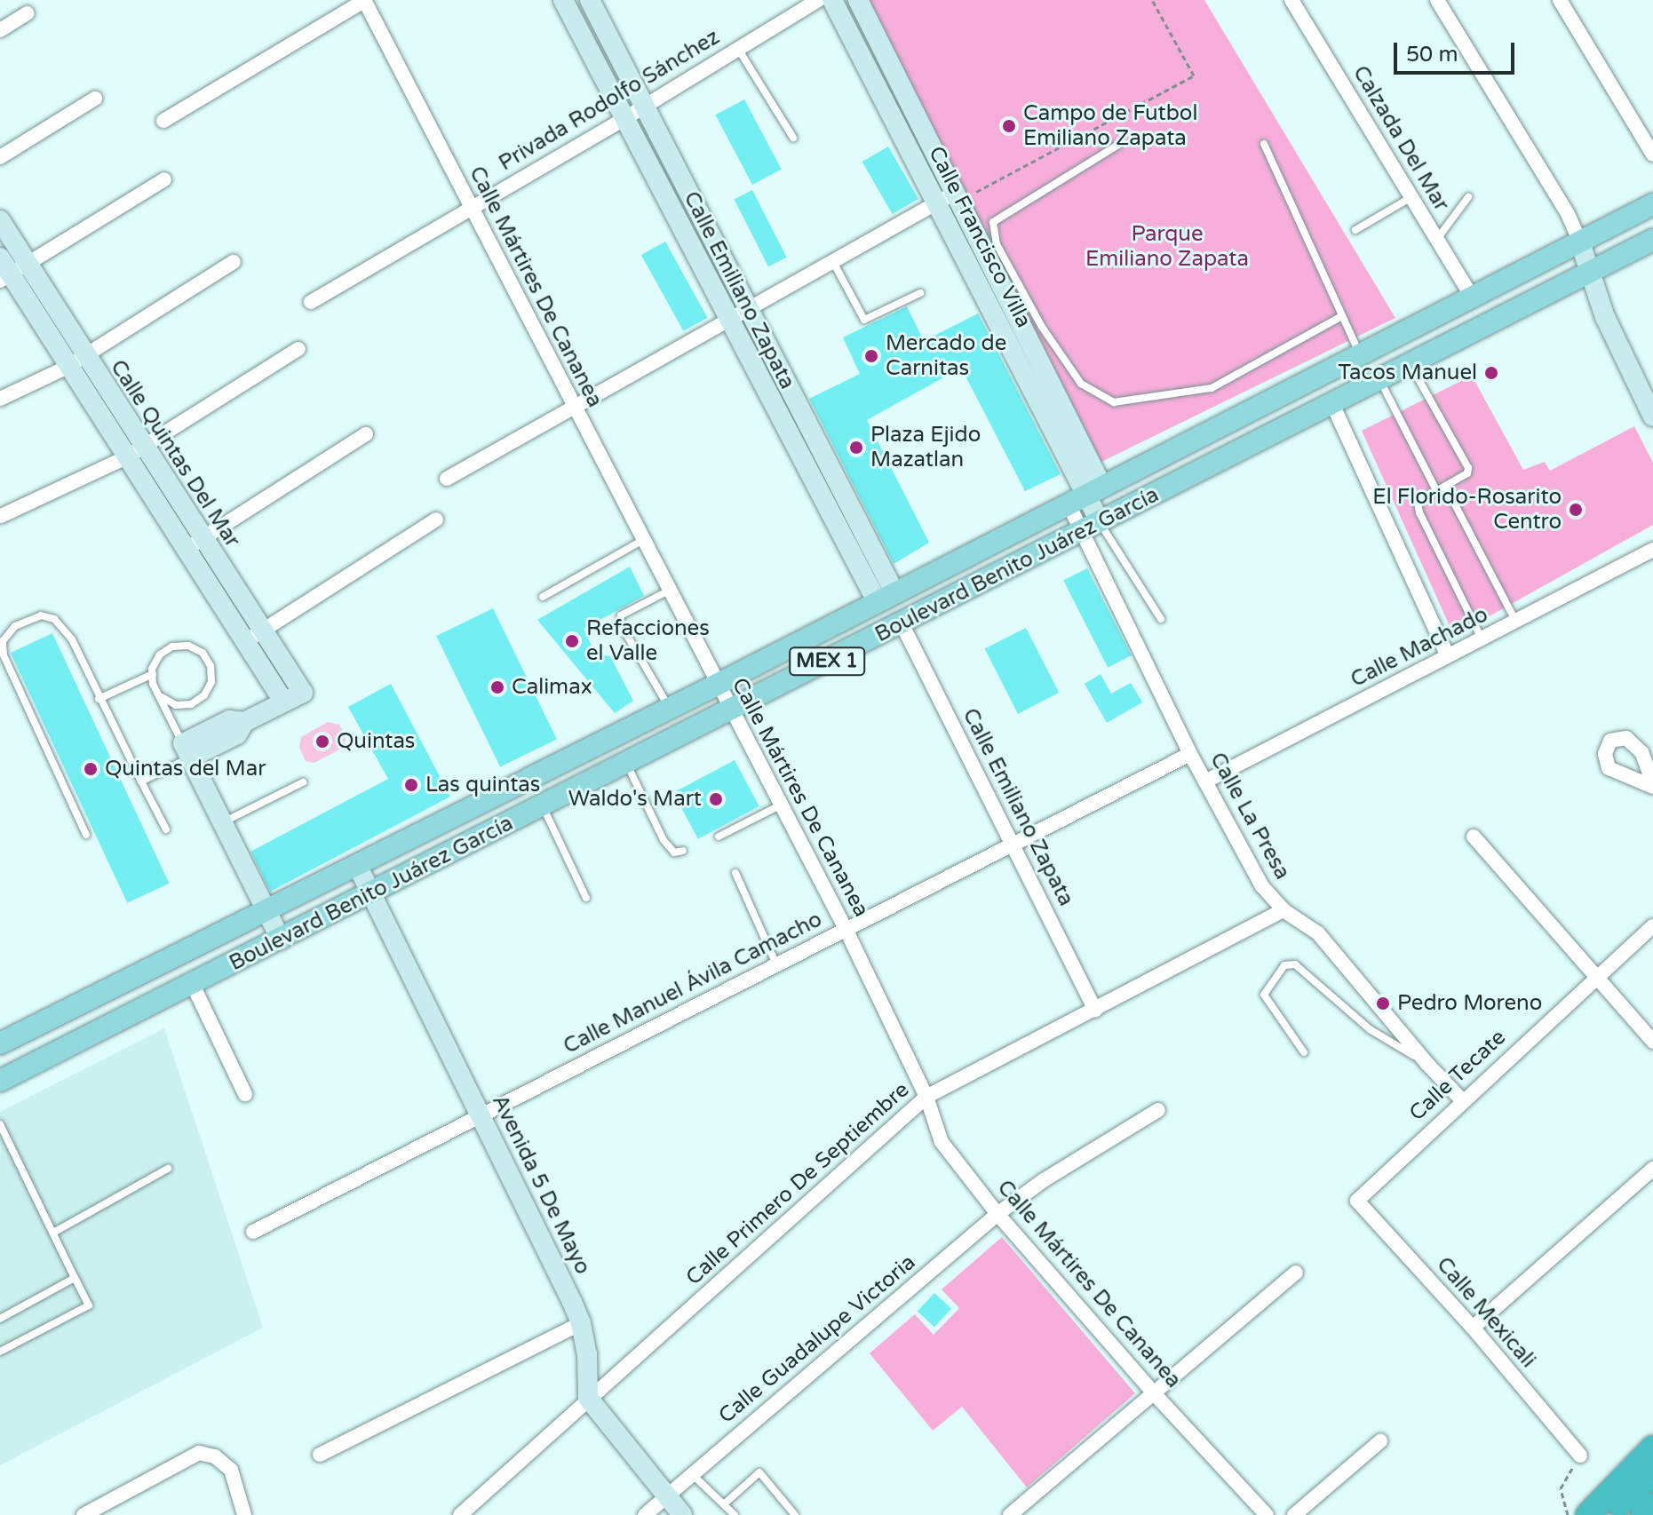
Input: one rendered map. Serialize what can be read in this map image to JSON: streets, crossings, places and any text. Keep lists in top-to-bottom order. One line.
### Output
{"streets":{"main road":["Boulevard Benito Juárez García","MEX 1"],"street":["Privada Rodolfo Sánchez","Calzada Del Mar","Calle Francisco Villa","Calle Mártires De Cananea","Calle Emiliano Zapata","Calle Quintas Del Mar","Calle Machado","Calle La Presa","Calle Manuel Ávila Camacho","Calle Tecate","Calle Primero De Septiembre","Avenida 5 De Mayo","Calle Mexicali","Calle Guadalupe Victoria"]},"crossings":[["Privada Rodolfo Sánchez","Calle Mártires De Cananea"],["Privada Rodolfo Sánchez","Calle Emiliano Zapata"],["Calzada Del Mar","Boulevard Benito Juárez García"],["Calle Francisco Villa","Boulevard Benito Juárez García"],["Calle Mártires De Cananea","Boulevard Benito Juárez García"],["Calle Mártires De Cananea","Calle Manuel Ávila Camacho"],["Calle Mártires De Cananea","Calle Primero De Septiembre"],["Calle Mártires De Cananea","Calle Guadalupe Victoria"],["Calle Emiliano Zapata","Boulevard Benito Juárez García"],["Calle Emiliano Zapata","Calle Manuel Ávila Camacho"],["Calle Emiliano Zapata","Calle Primero De Septiembre"],["Boulevard Benito Juárez García","Calle La Presa"],["Boulevard Benito Juárez García","Avenida 5 De Mayo"],["Calle Machado","Calle La Presa"],["Calle La Presa","Calle Manuel Ávila Camacho"],["Calle La Presa","Calle Tecate"],["Calle La Presa","Calle Primero De Septiembre"],["Calle Manuel Ávila Camacho","Avenida 5 De Mayo"],["Calle Tecate","Calle Mexicali"],["Calle Primero De Septiembre","Avenida 5 De Mayo"]],"parks":["Parque Emiliano Zapata"],"places":["Campo de Futbol Emiliano Zapata","Mercado de Carnitas","Tacos Manuel","Plaza Ejido Mazatlan","El Florido-Rosarito Centro","Refacciones el Valle","Calimax","Quintas","Quintas del Mar","Las quintas","Waldo's Mart","Pedro Moreno"],"scale_bar":"50 m"}
